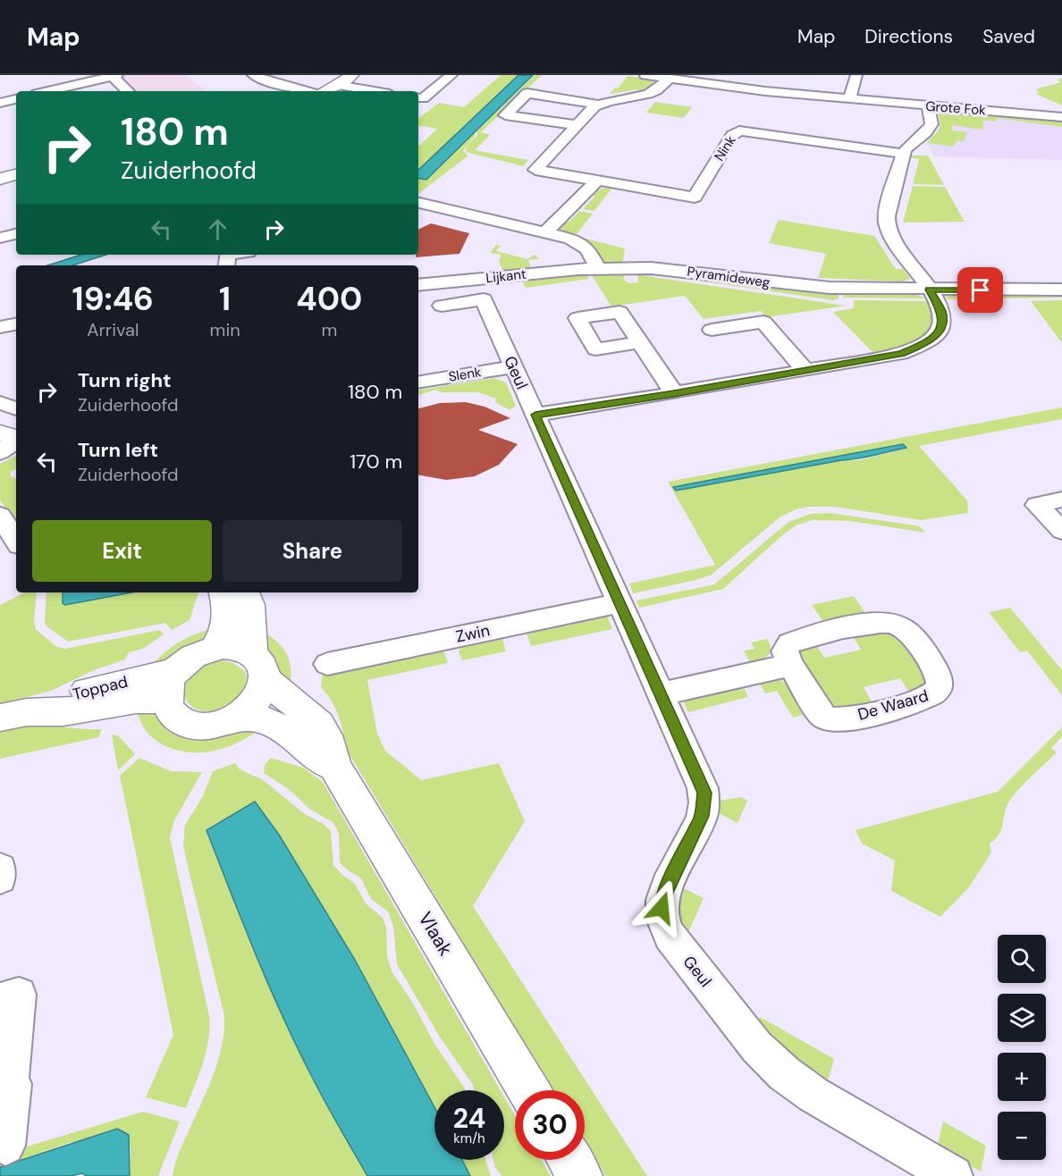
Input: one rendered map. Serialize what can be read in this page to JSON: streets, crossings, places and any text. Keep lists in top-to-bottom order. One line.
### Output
{"streets":{"street":["Grote Fok","Nink","Lijkant","Pyramideweg","Geul","Slenk","Zwin","Toppad","De Waard","Vlaak"]},"crossings":[["Lijkant","Pyramideweg"],["Geul","Slenk"],["Geul","Zwin"],["Toppad","Vlaak"]],"page":{"header":"Map","nav":["Map","Directions","Saved"],"turn":["180 m","Zuiderhoofd"],"eta":["19:46","Arrival","1","min","400","m"],"list":[{"name":"Turn right","note":"Zuiderhoofd","value":"180 m"},{"name":"Turn left","note":"Zuiderhoofd","value":"170 m"}],"buttons":["Exit","Share"],"map_buttons":["+","−"],"speed":"24 km/h","limit":"30"}}
